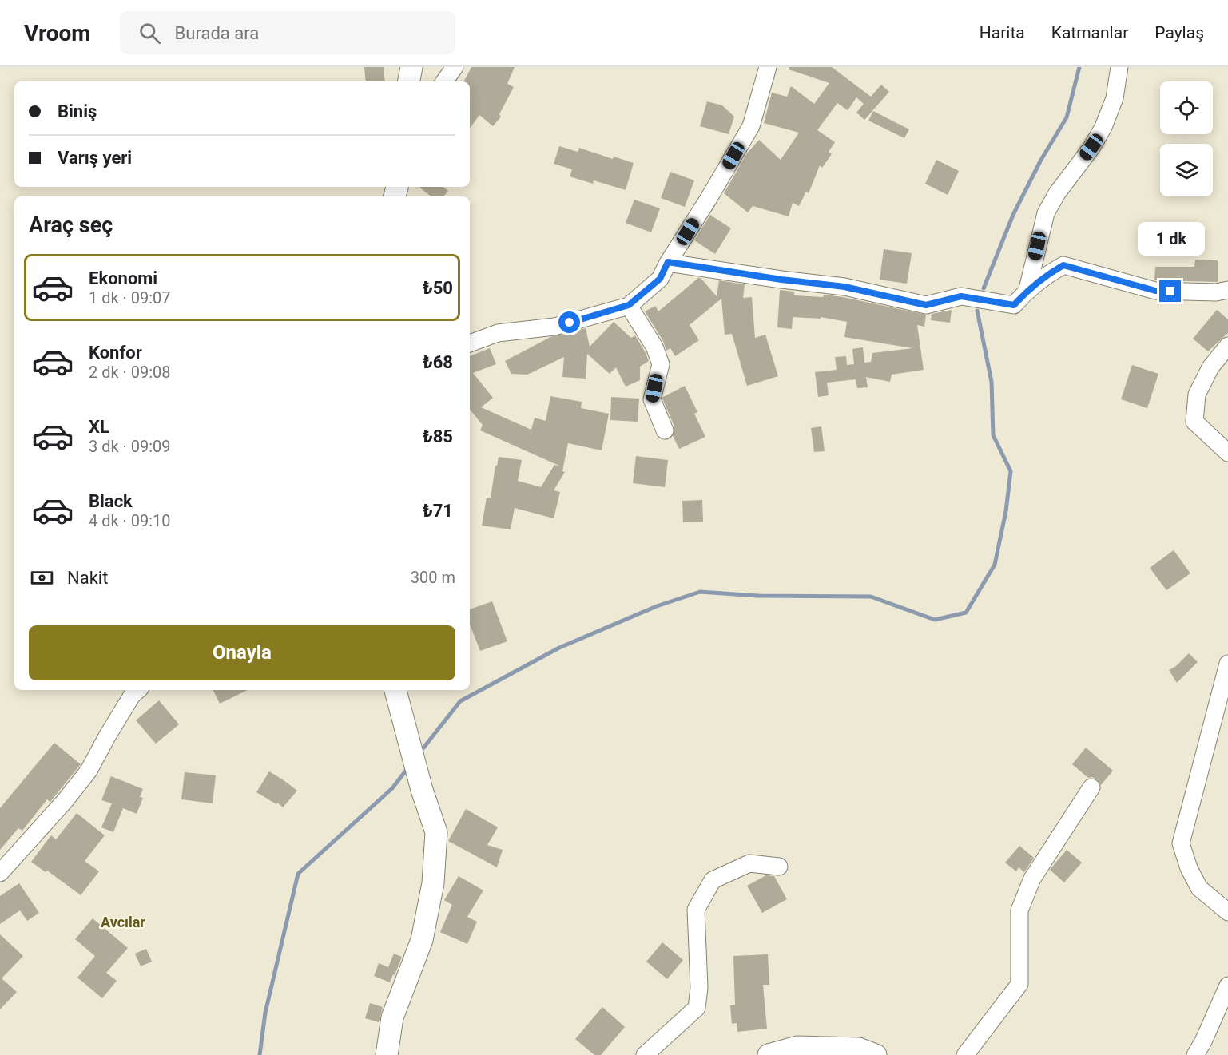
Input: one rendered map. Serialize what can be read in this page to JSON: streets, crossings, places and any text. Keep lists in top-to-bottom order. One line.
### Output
{"districts":["Avcılar"],"page":{"header":"Vroom","search":"Burada ara","nav":["Harita","Katmanlar","Paylaş"],"banner":["Biniş","Varış yeri"],"heading":"Araç seç","bubble":"1 dk","list":[{"name":"Ekonomi","note":"1 dk · 09:07","value":"₺50"},{"name":"Konfor","note":"2 dk · 09:08","value":"₺68"},{"name":"XL","note":"3 dk · 09:09","value":"₺85"},{"name":"Black","note":"4 dk · 09:10","value":"₺71"}],"pay":["Nakit","300 m"],"buttons":"Onayla"}}
